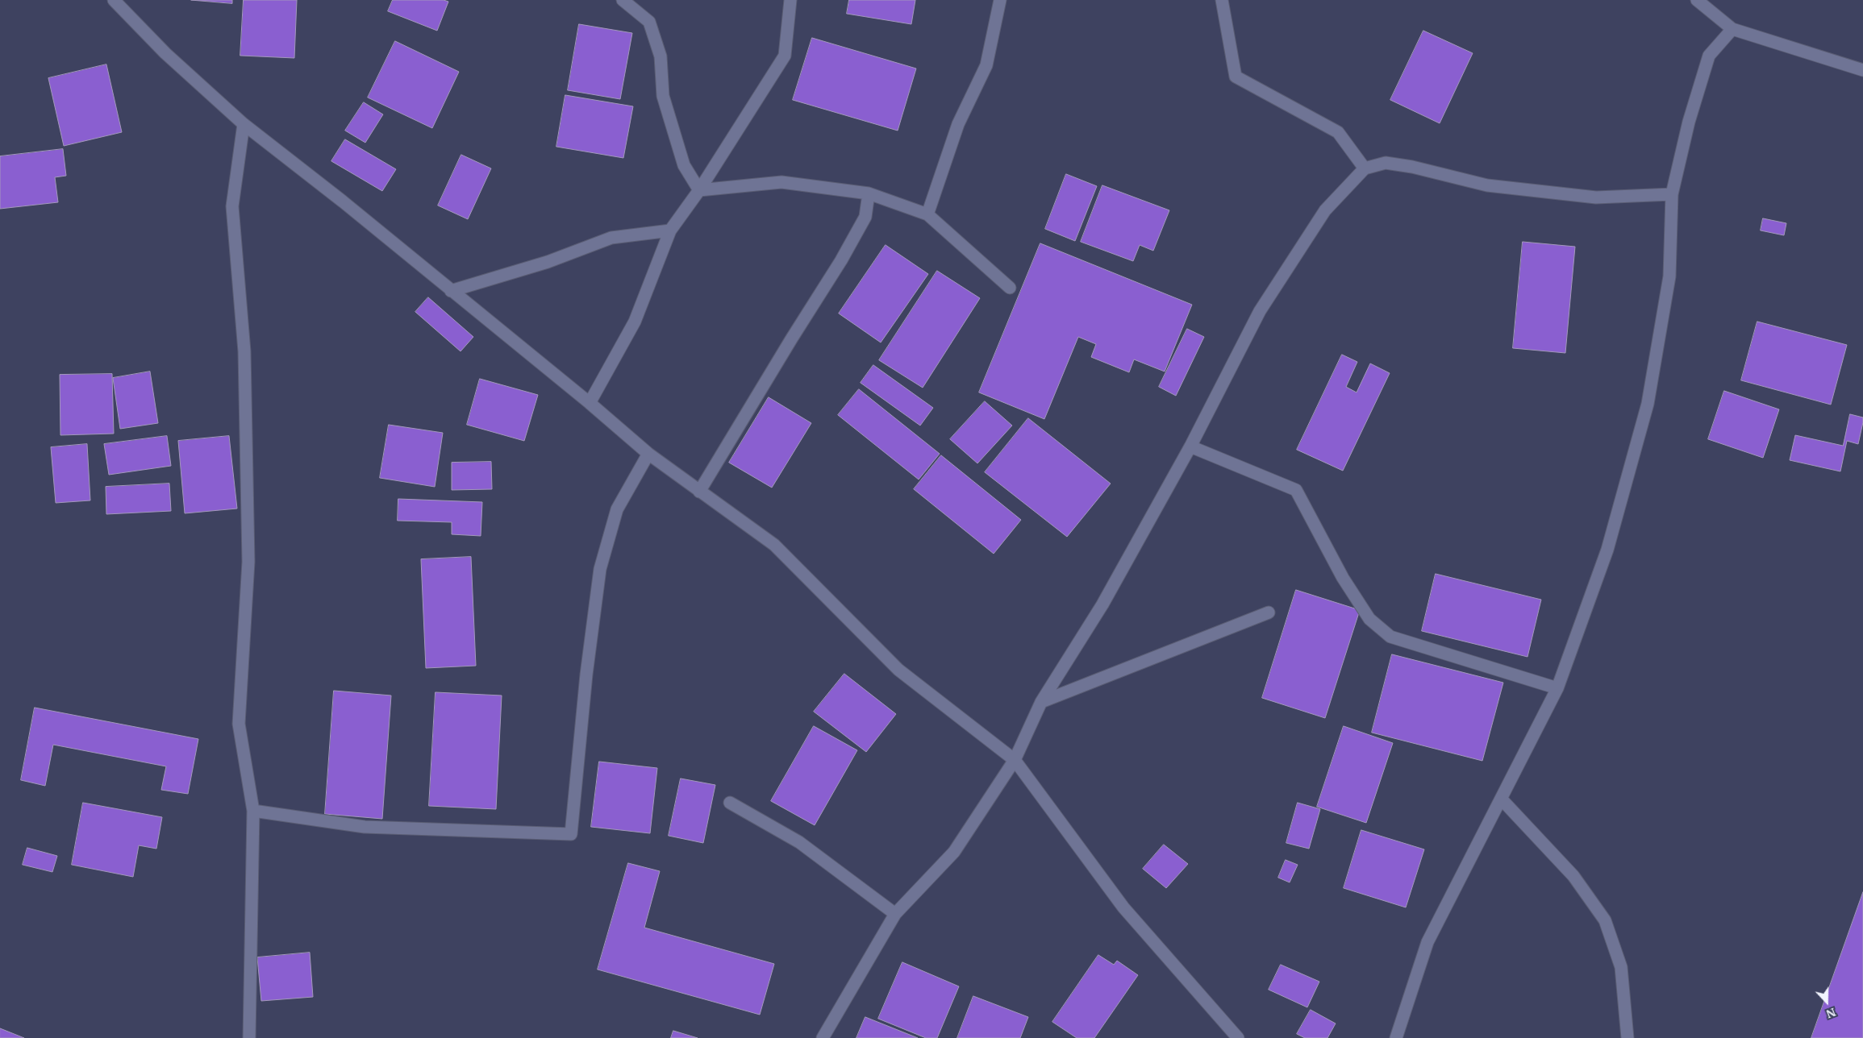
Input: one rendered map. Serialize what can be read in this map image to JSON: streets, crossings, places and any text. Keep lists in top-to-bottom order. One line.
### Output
{"north":"bottom"}
